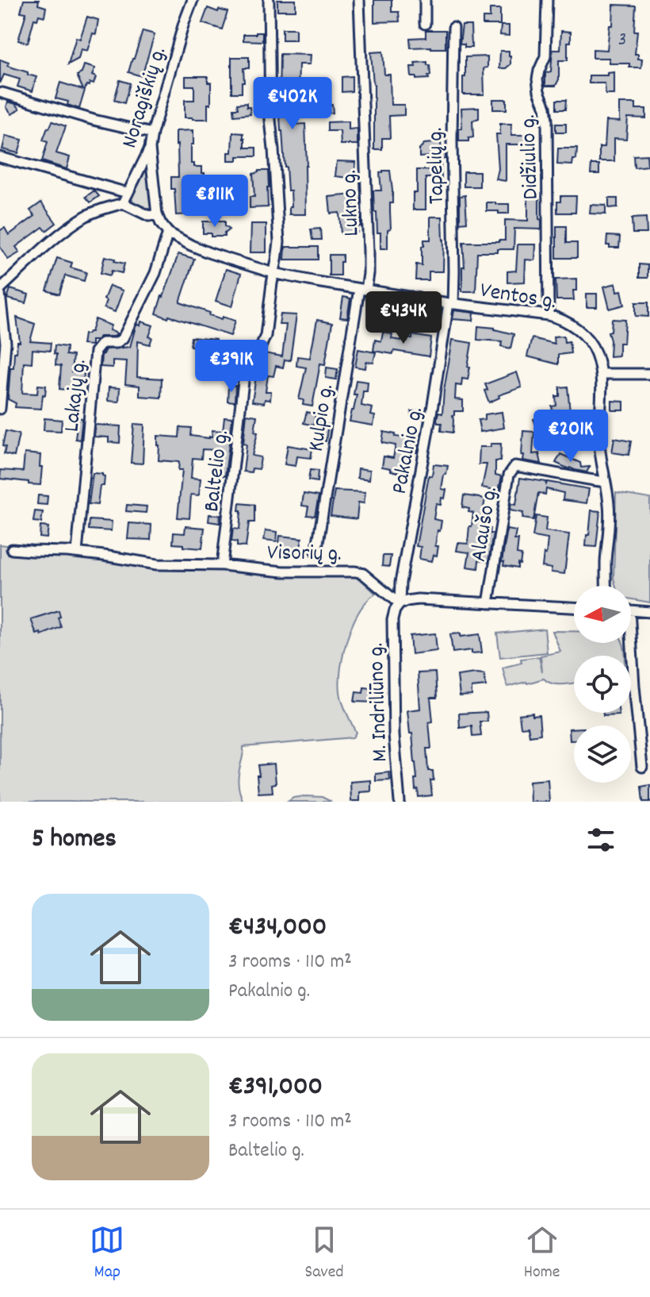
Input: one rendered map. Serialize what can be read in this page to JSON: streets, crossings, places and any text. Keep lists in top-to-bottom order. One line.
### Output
{"streets":{"street":["Noragiškių g.","Didžiulio g.","Tapelių g.","Lukno g.","Ventos g.","Lakajų g.","Kulpio g.","Pakalnio g.","Baltelio g.","Alaušo g.","Visorių g.","M. Indriliūno g."]},"crossings":[["Didžiulio g.","Ventos g."],["Tapelių g.","Ventos g."],["Tapelių g.","Pakalnio g."],["Lukno g.","Ventos g."],["Lukno g.","Kulpio g."],["Ventos g.","Lakajų g."],["Ventos g.","Kulpio g."],["Ventos g.","Pakalnio g."],["Ventos g.","Baltelio g."],["Ventos g.","Alaušo g."],["Lakajų g.","Visorių g."],["Pakalnio g.","Visorių g."],["Pakalnio g.","M. Indriliūno g."],["Baltelio g.","Visorių g."],["Visorių g.","M. Indriliūno g."]],"house_numbers":["3"],"north":"left","page":{"price":["€402K","€811K","€434K","€391K","€201K"],"heading":"5 homes","list":[{"name":"€434,000","note":"3 rooms · 110 m² · Pakalnio g."},{"name":"€391,000","note":"3 rooms · 110 m² · Baltelio g."}],"tabs":["Map","Saved","Home"]}}
